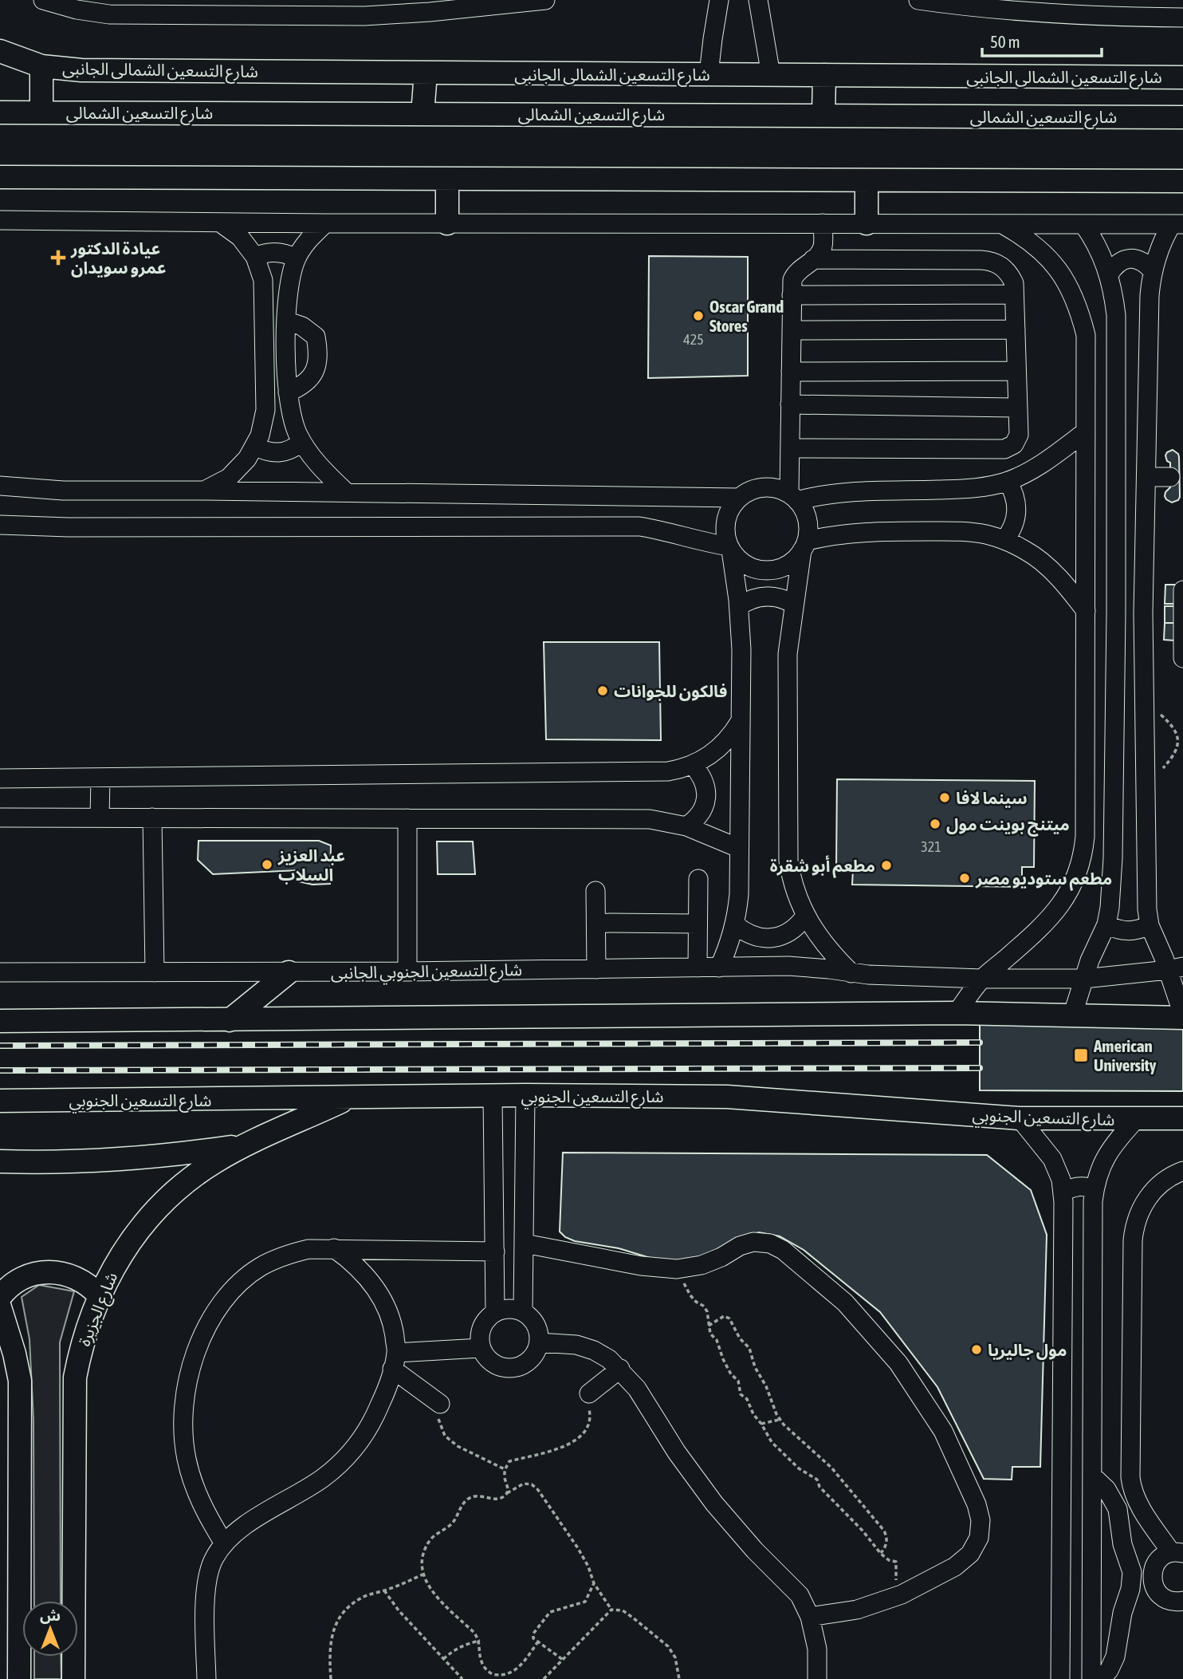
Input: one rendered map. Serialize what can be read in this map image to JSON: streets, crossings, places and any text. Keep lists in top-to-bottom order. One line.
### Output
{"streets":{"main road":["شارع التسعين الشمالى الجانبى","شارع التسعين الشمالى","شارع التسعين الجنوبي","شارع الجزيرة"],"street":["شارع التسعين الجنوبي الجانبى"]},"crossings":[["شارع التسعين الجنوبي","شارع الجزيرة"]],"places":{"health":["عيادة الدكتور عمرو سويدان"],"other":["Oscar Grand Stores","فالكون للجوانات","سينما لافا","ميتنج بوينت مول","عبد العزيز السلاب","مطعم أبو شقرة","مطعم ستوديو مصر","مول جاليريا"],"transit":["American University"]},"house_numbers":["425","321"],"scale_bar":"50 m","north":"top"}
